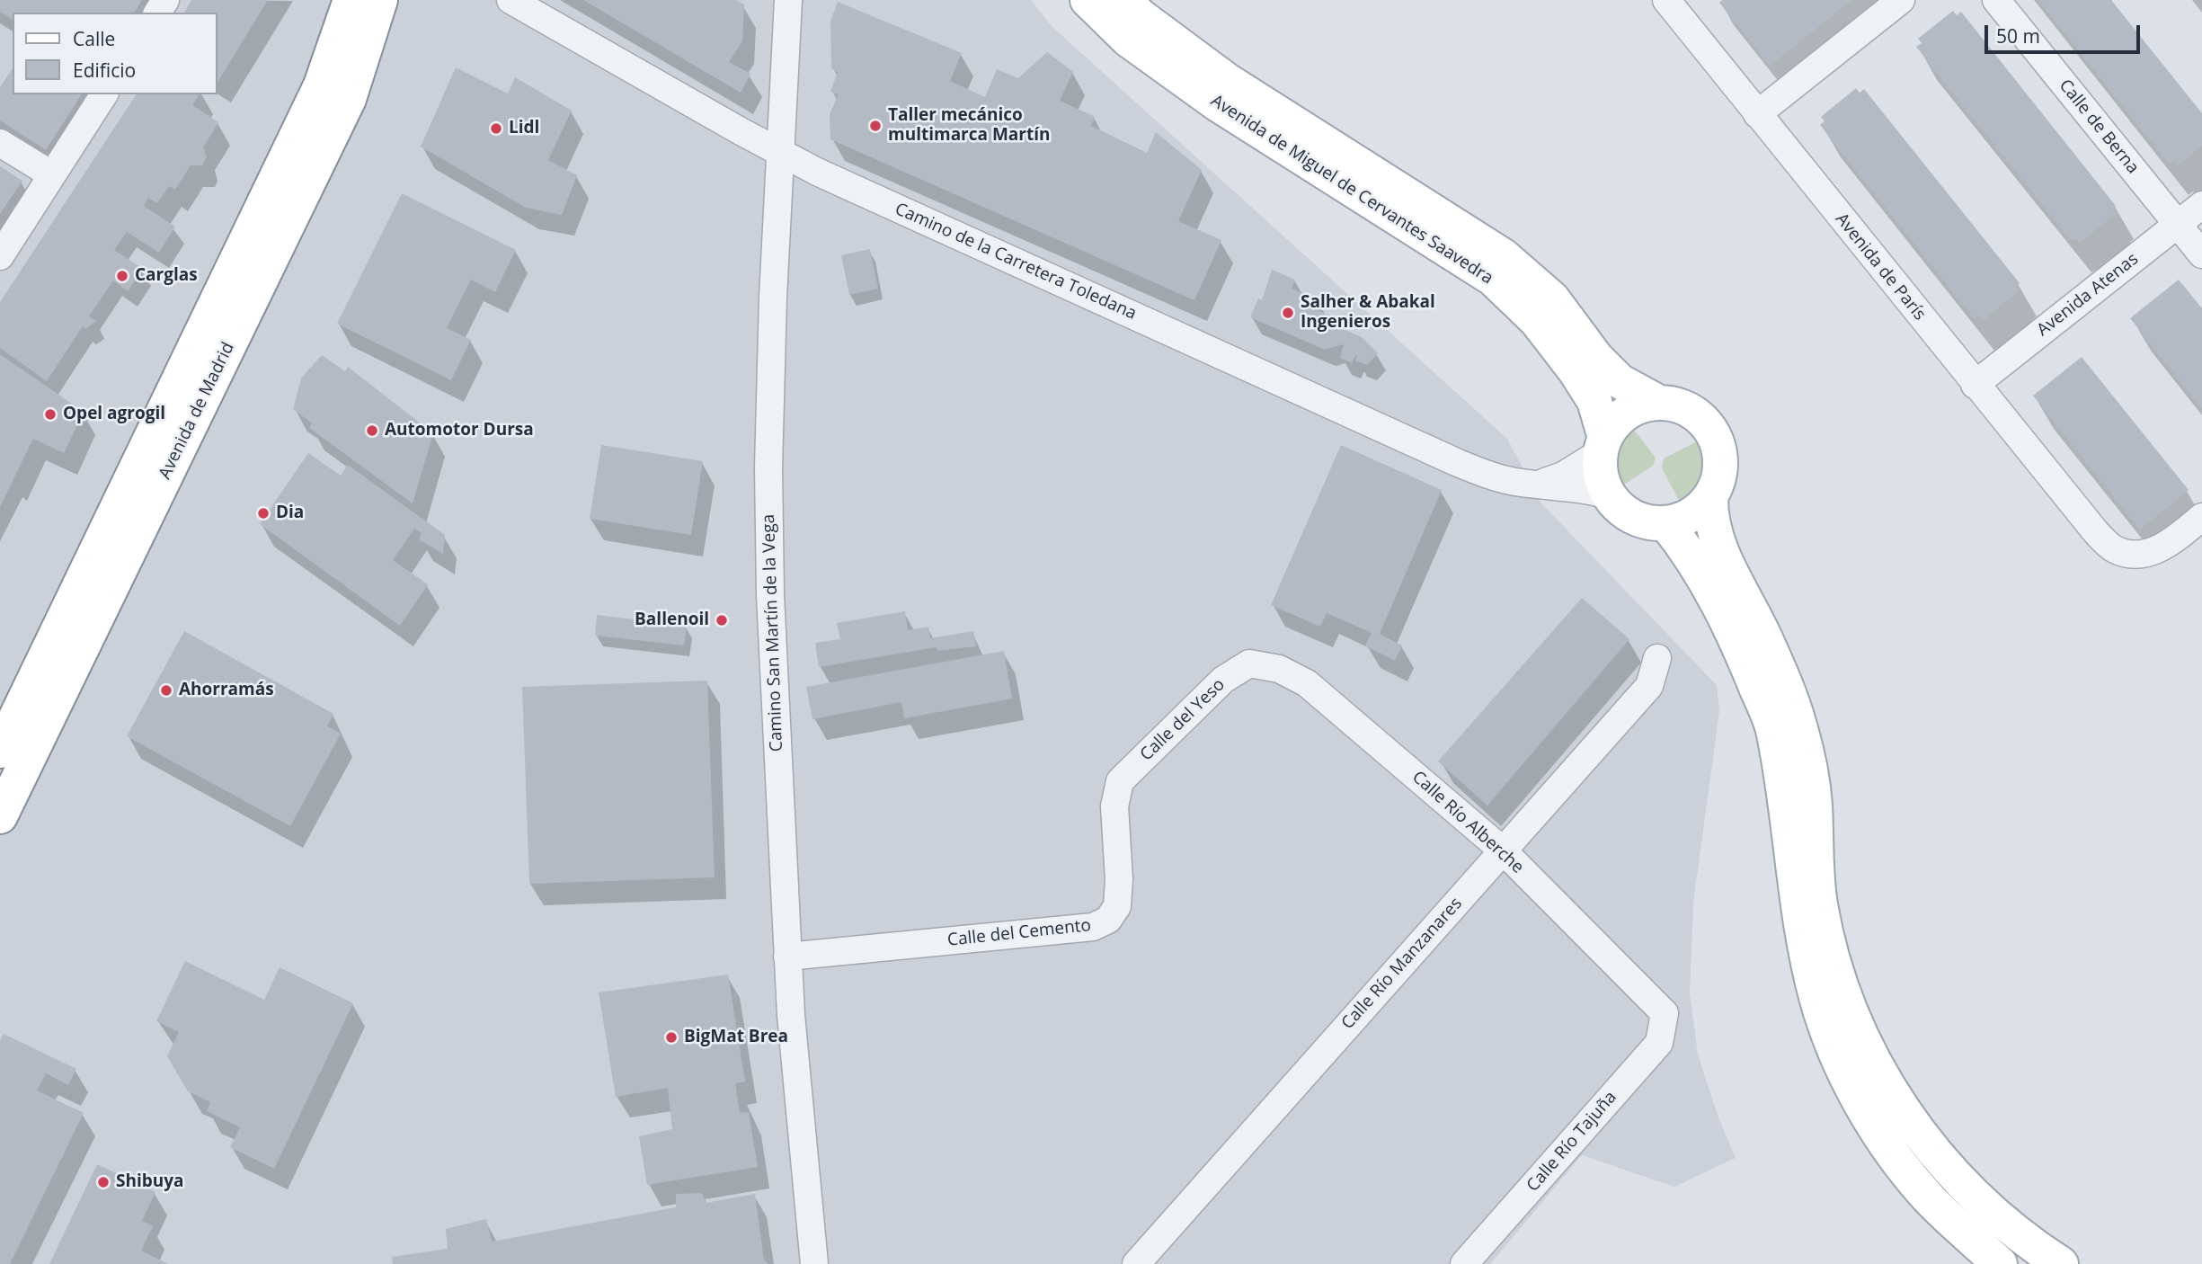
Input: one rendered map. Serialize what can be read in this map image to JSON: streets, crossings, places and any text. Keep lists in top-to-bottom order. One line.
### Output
{"streets":{"main road":["Avenida de Miguel de Cervantes Saavedra","Avenida de Madrid"],"street":["Calle de Berna","Camino de la Carretera Toledana","Avenida de París","Avenida Atenas","Camino San Martín de la Vega","Calle del Yeso","Calle Río Alberche","Calle del Cemento","Calle Río Manzanares","Calle Río Tajuña"]},"crossings":[["Calle de Berna","Avenida Atenas"],["Avenida de Miguel de Cervantes Saavedra","Camino de la Carretera Toledana"],["Camino de la Carretera Toledana","Camino San Martín de la Vega"],["Avenida de París","Avenida Atenas"],["Camino San Martín de la Vega","Calle del Cemento"],["Calle del Yeso","Calle Río Alberche"],["Calle del Yeso","Calle del Cemento"],["Calle Río Alberche","Calle Río Manzanares"],["Calle Río Alberche","Calle Río Tajuña"]],"places":["Taller mecánico multimarca Martín","Lidl","Carglas","Salher & Abakal Ingenieros","Opel agrogil","Automotor Dursa","Dia","Ballenoil","Ahorramás","BigMat Brea","Shibuya"],"legend":["Calle","Edificio"],"scale_bar":"50 m"}
